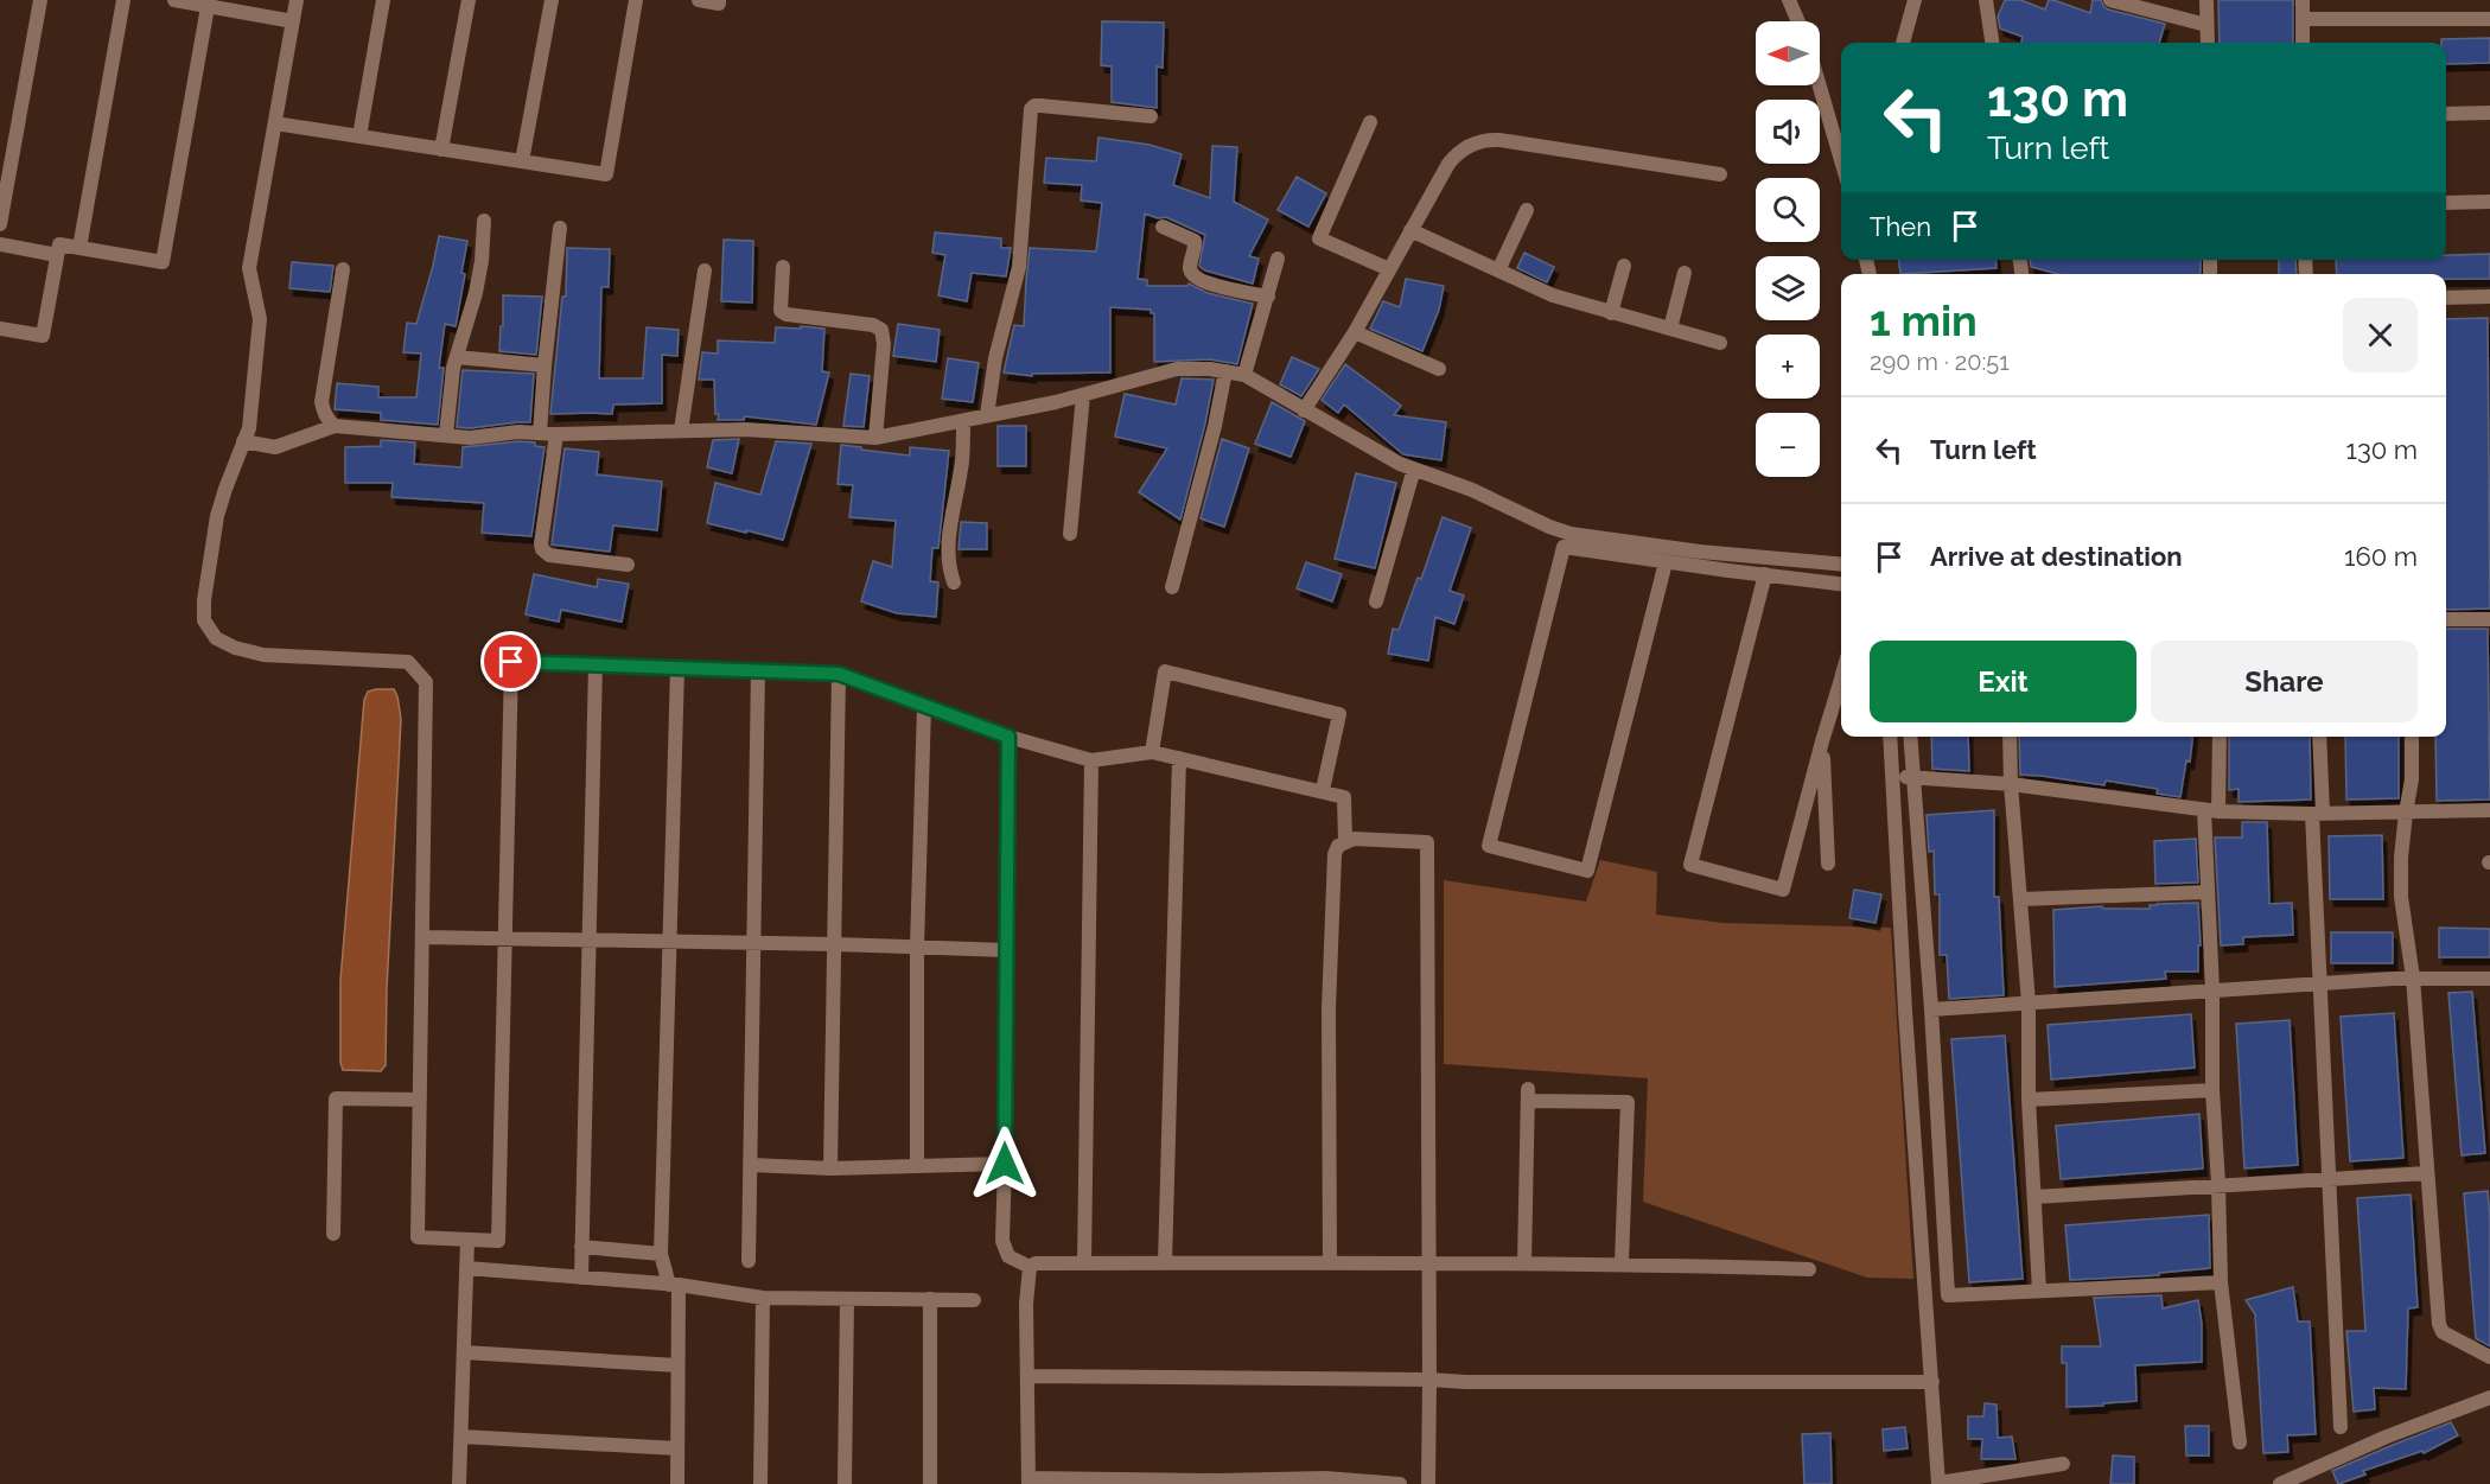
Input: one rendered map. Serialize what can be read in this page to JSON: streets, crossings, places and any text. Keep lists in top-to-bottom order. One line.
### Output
{"north":"left","page":{"map_buttons":["+","−"],"turn":["130 m","Turn left"],"then":"Then","heading":["1 min","290 m · 20:51"],"list":[{"name":"Turn left","value":"130 m"},{"name":"Arrive at destination","value":"160 m"}],"buttons":["Exit","Share"]}}
